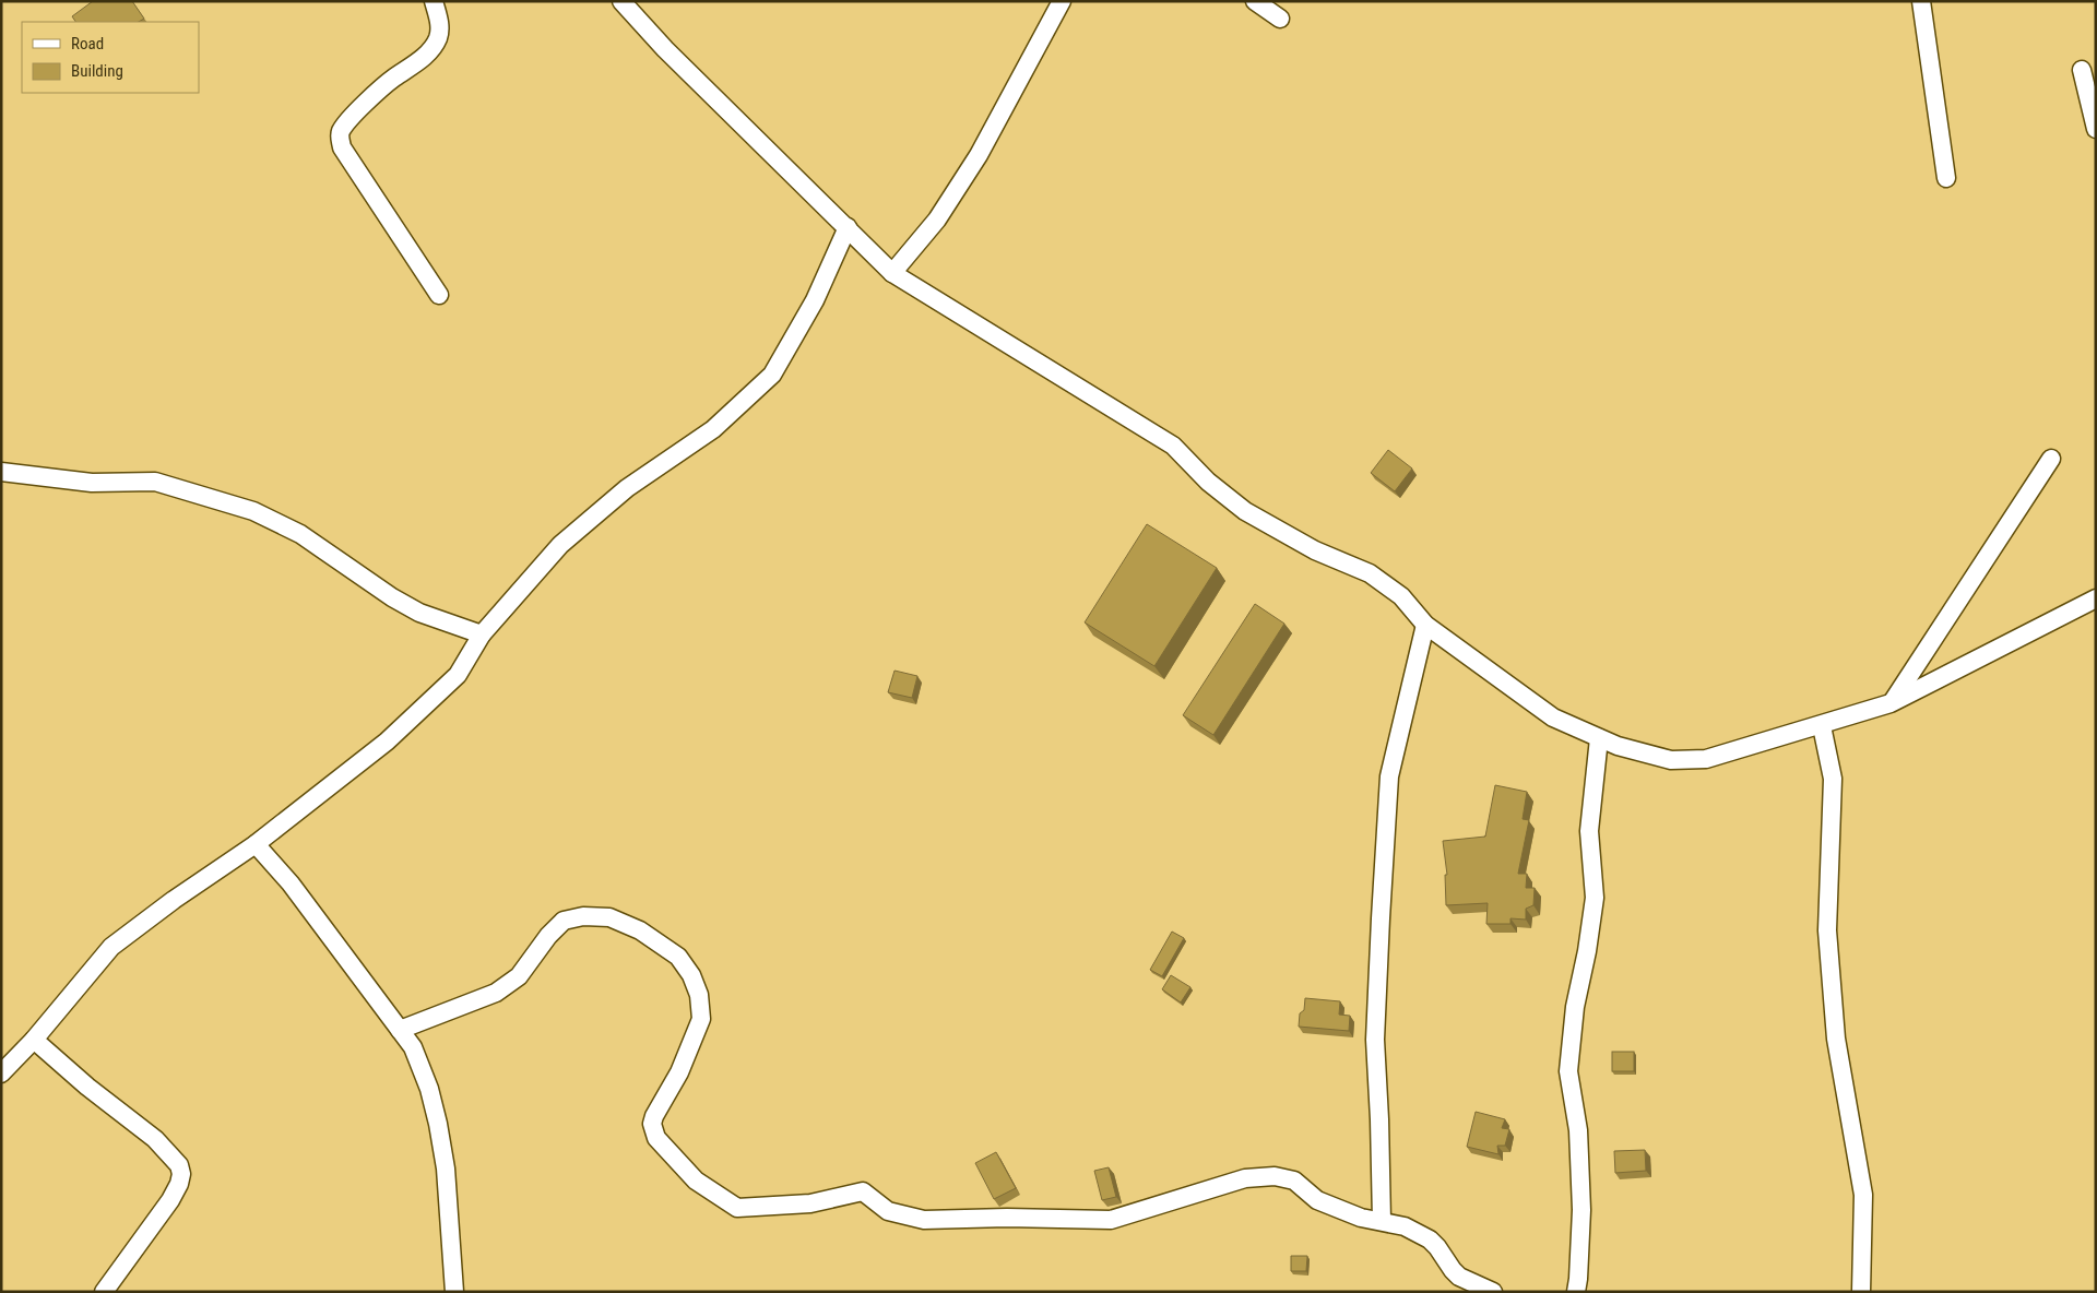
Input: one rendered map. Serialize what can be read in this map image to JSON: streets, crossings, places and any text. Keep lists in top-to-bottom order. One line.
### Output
{"legend":["Road","Building"]}
